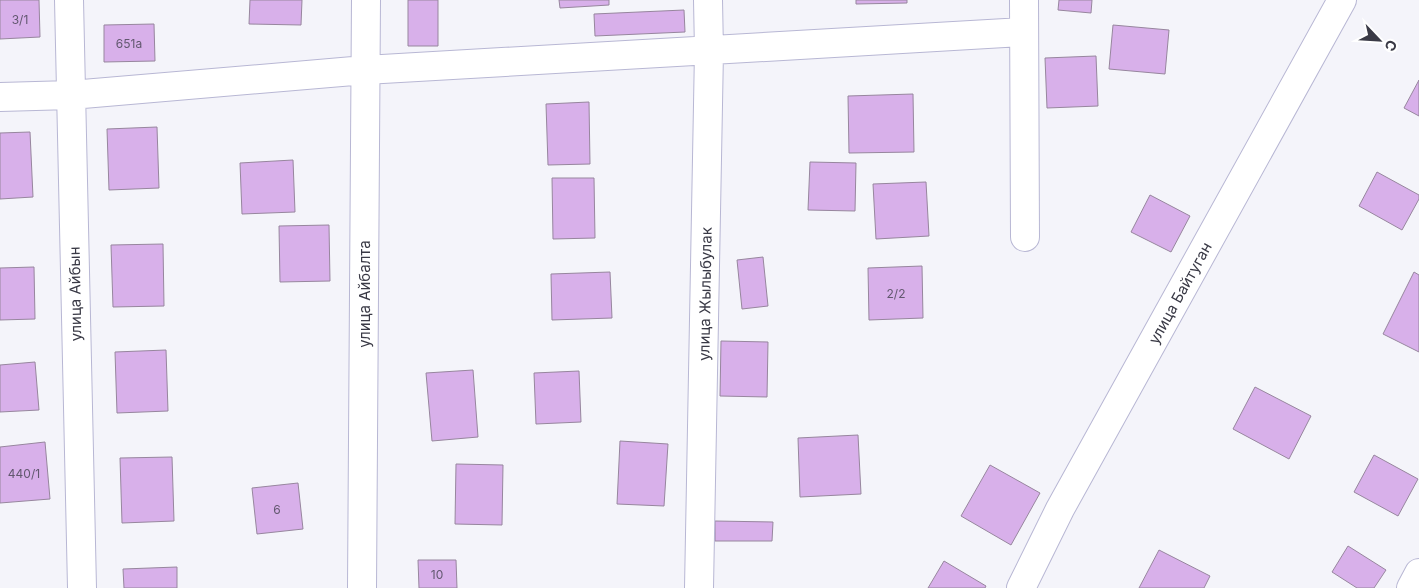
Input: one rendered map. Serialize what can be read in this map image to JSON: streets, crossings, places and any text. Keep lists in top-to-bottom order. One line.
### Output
{"streets":{"street":["улица Байтуган","улица Айбын","улица Айбалта","улица Жылыбулак"]},"house_numbers":["3/1","651а","2/2","440/1","6","10"],"north":"bottom right"}
